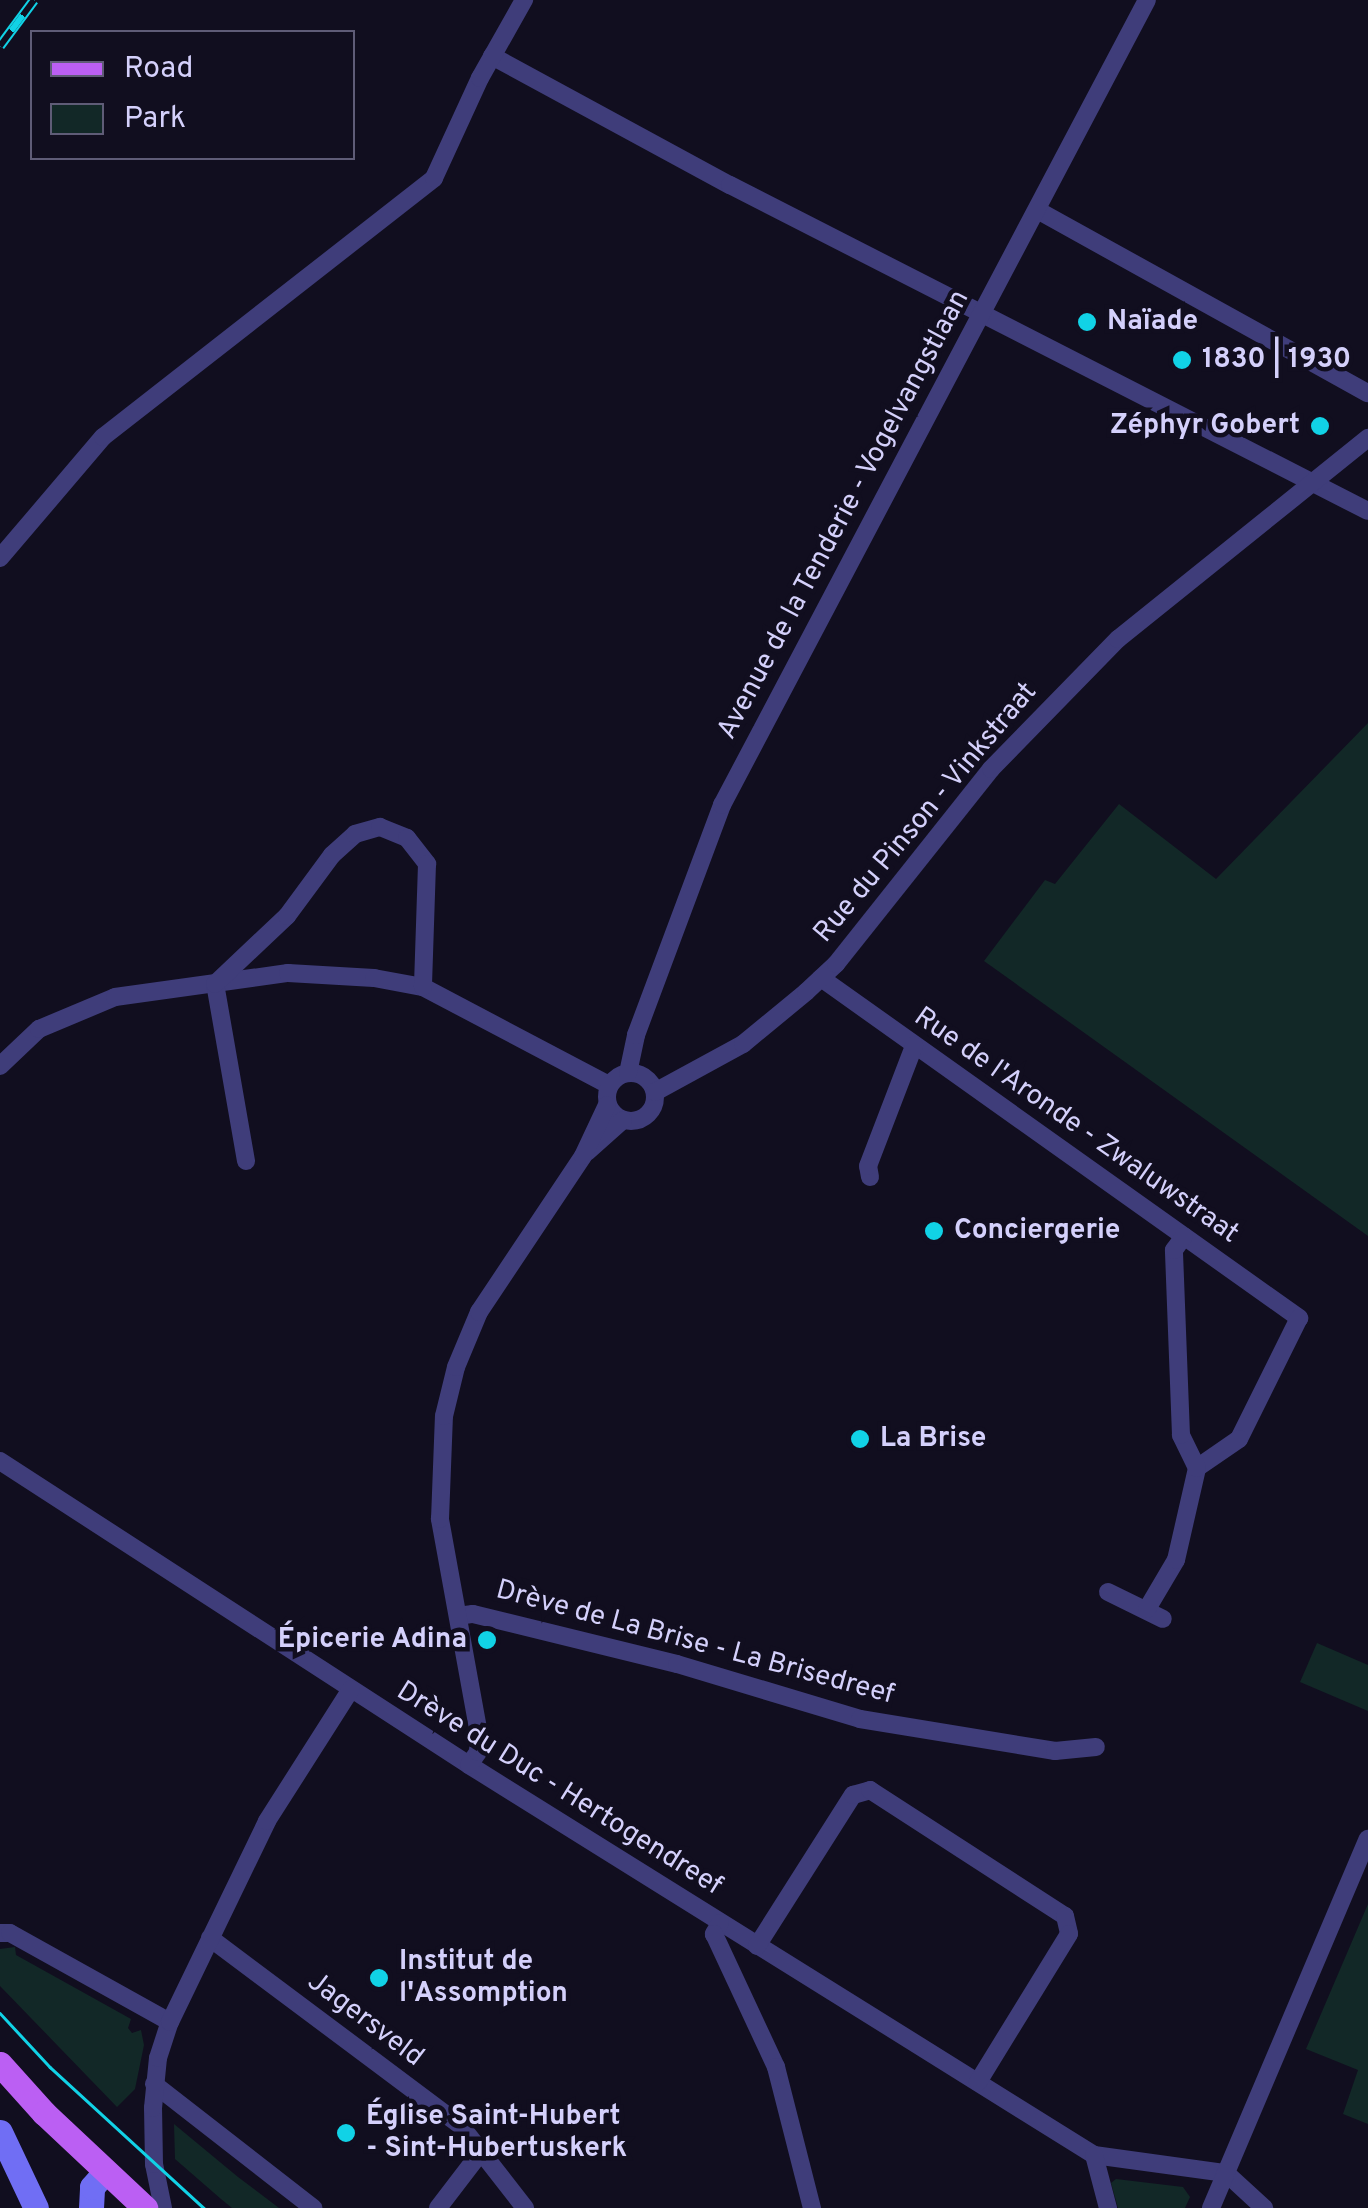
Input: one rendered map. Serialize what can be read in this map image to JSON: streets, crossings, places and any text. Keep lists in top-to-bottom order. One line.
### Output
{"streets":{"street":["Avenue de la Tenderie - Vogelvangstlaan","Rue du Pinson - Vinkstraat","Rue de l'Aronde - Zwaluwstraat","Drève de La Brise - La Brisedreef","Drève du Duc - Hertogendreef","Jagersveld"]},"crossings":[["Avenue de la Tenderie - Vogelvangstlaan","Rue du Pinson - Vinkstraat"],["Rue du Pinson - Vinkstraat","Rue de l'Aronde - Zwaluwstraat"]],"places":["Naïade","1830 | 1930","Zéphyr Gobert","Conciergerie","La Brise","Épicerie Adina","Institut de l'Assomption","Église Saint-Hubert - Sint-Hubertuskerk"],"legend":["Road","Park"]}
